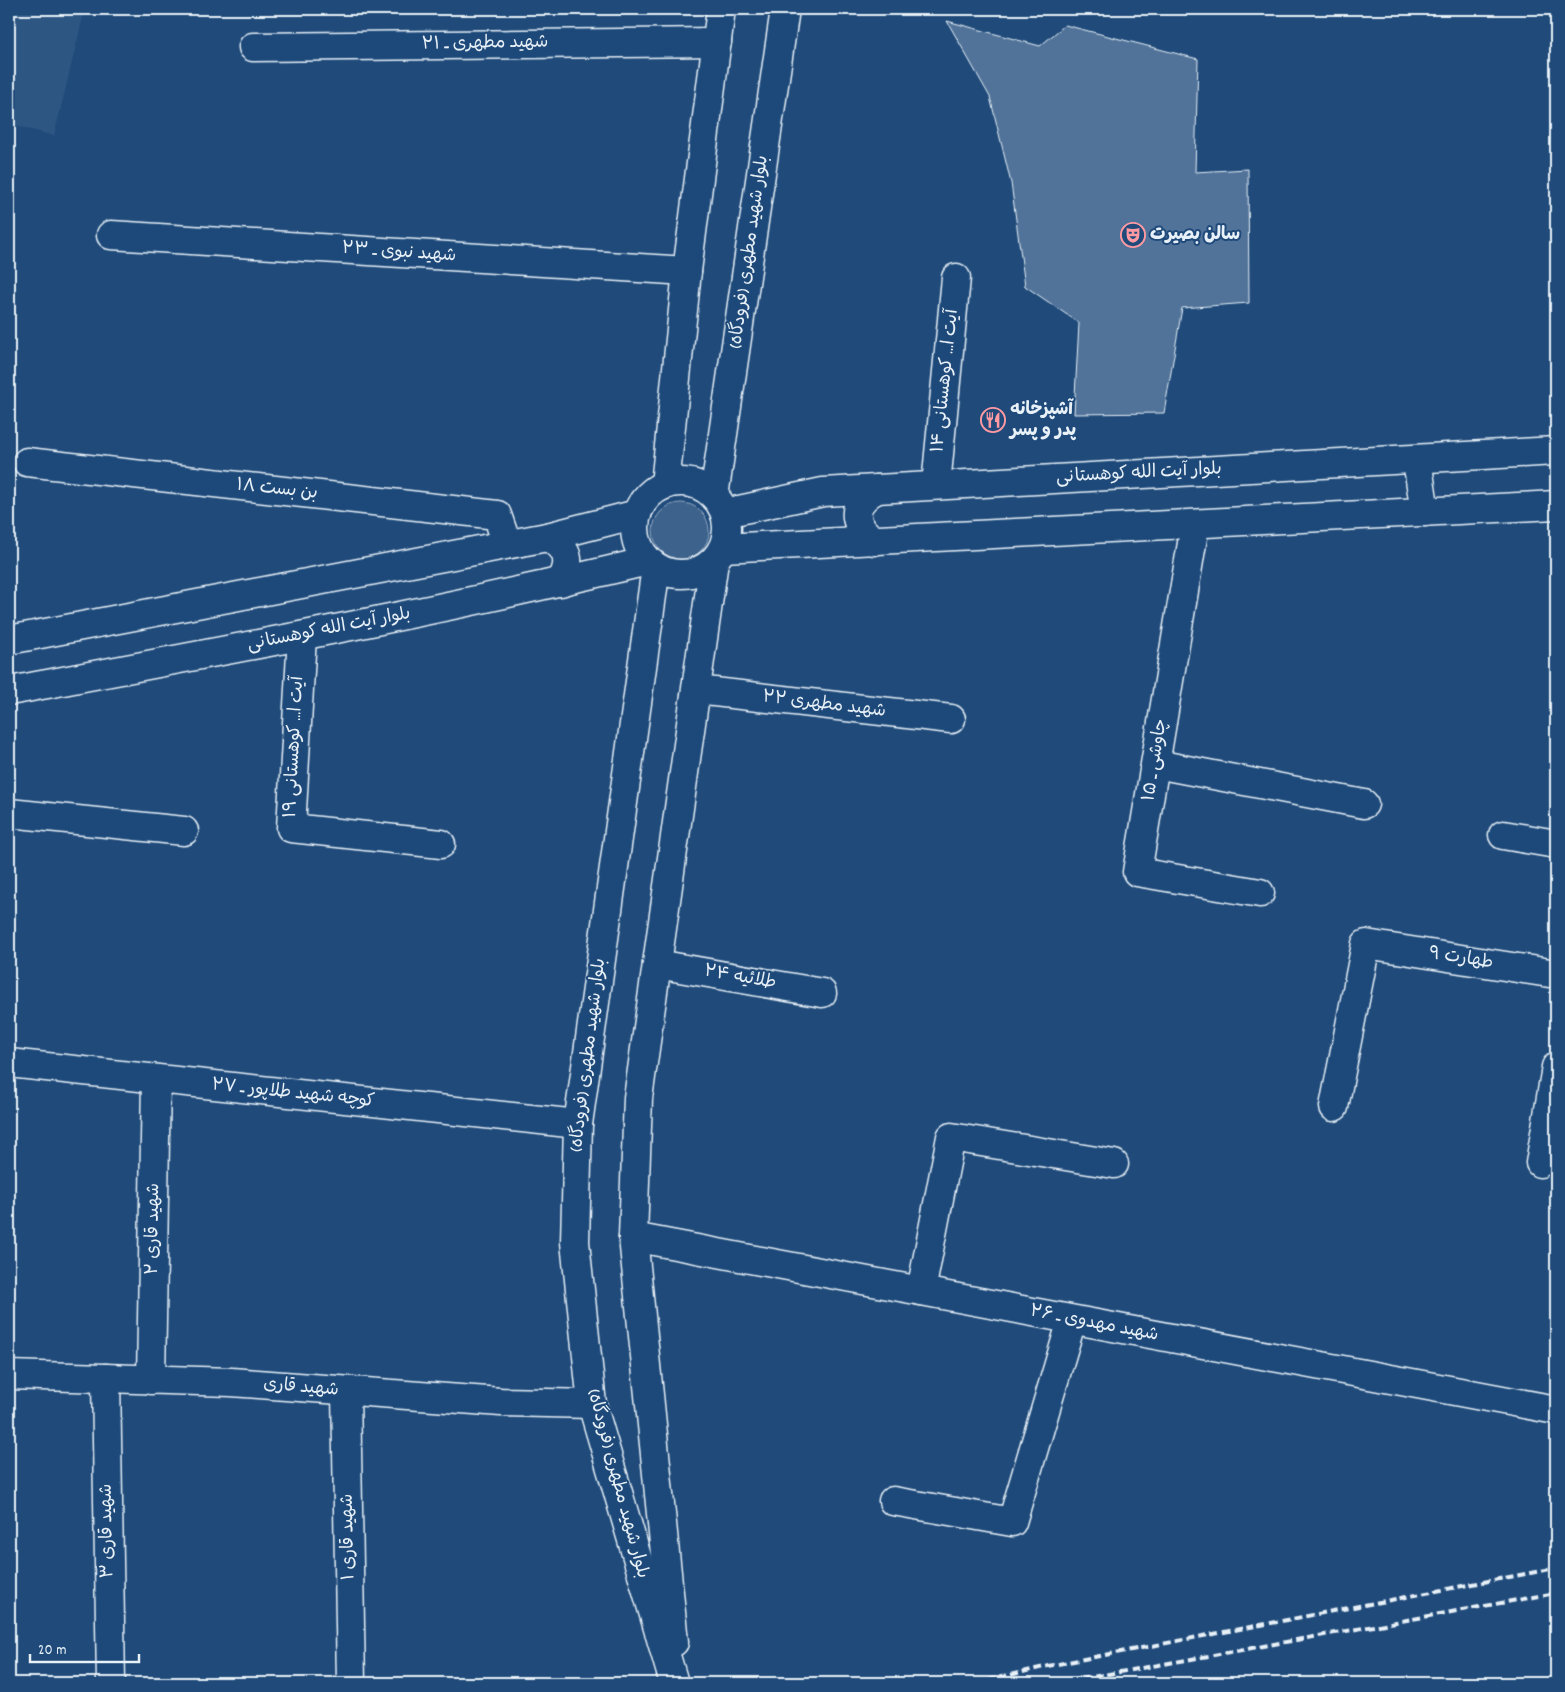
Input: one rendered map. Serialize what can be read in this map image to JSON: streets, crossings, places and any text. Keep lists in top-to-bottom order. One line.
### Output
{"streets":{"street":["شهید مطهری ـ ۲۱","بلوار شهید مطهری (فرودگاه)","شهید نبوی ـ ۲۳","آیت ا... کوهستانی ۱۴","بلوار آیت الله کوهستانی","بن بست ۱۸","شهید مطهری ۲۲","آیت ا... کوهستانی ۱۹","چاوشی ـ ۱۵","طهارت ۹","طلائیه ۲۴","کوچه شهید طلاپور ـ ۲۷","شهید قاری ۲","شهید مهدوی ـ ۲۶","شهید قاری","شهید قاری ۳","شهید قاری ۱"]},"crossings":[["بلوار شهید مطهری (فرودگاه)","بلوار آیت الله کوهستانی"],["بلوار شهید مطهری (فرودگاه)","شهید مطهری ۲۲"],["بلوار شهید مطهری (فرودگاه)","طلائیه ۲۴"],["بلوار شهید مطهری (فرودگاه)","کوچه شهید طلاپور ـ ۲۷"],["بلوار شهید مطهری (فرودگاه)","شهید مهدوی ـ ۲۶"],["بلوار شهید مطهری (فرودگاه)","شهید قاری"],["آیت ا... کوهستانی ۱۴","بلوار آیت الله کوهستانی"],["بلوار آیت الله کوهستانی","آیت ا... کوهستانی ۱۹"],["کوچه شهید طلاپور ـ ۲۷","شهید قاری ۲"],["شهید قاری ۲","شهید قاری"],["شهید قاری","شهید قاری ۳"],["شهید قاری","شهید قاری ۱"]],"places":{"theatre":["سالن بصیرت"],"restaurant":["آشپزخانه پدر و پسر"]},"scale_bar":"20 m"}
